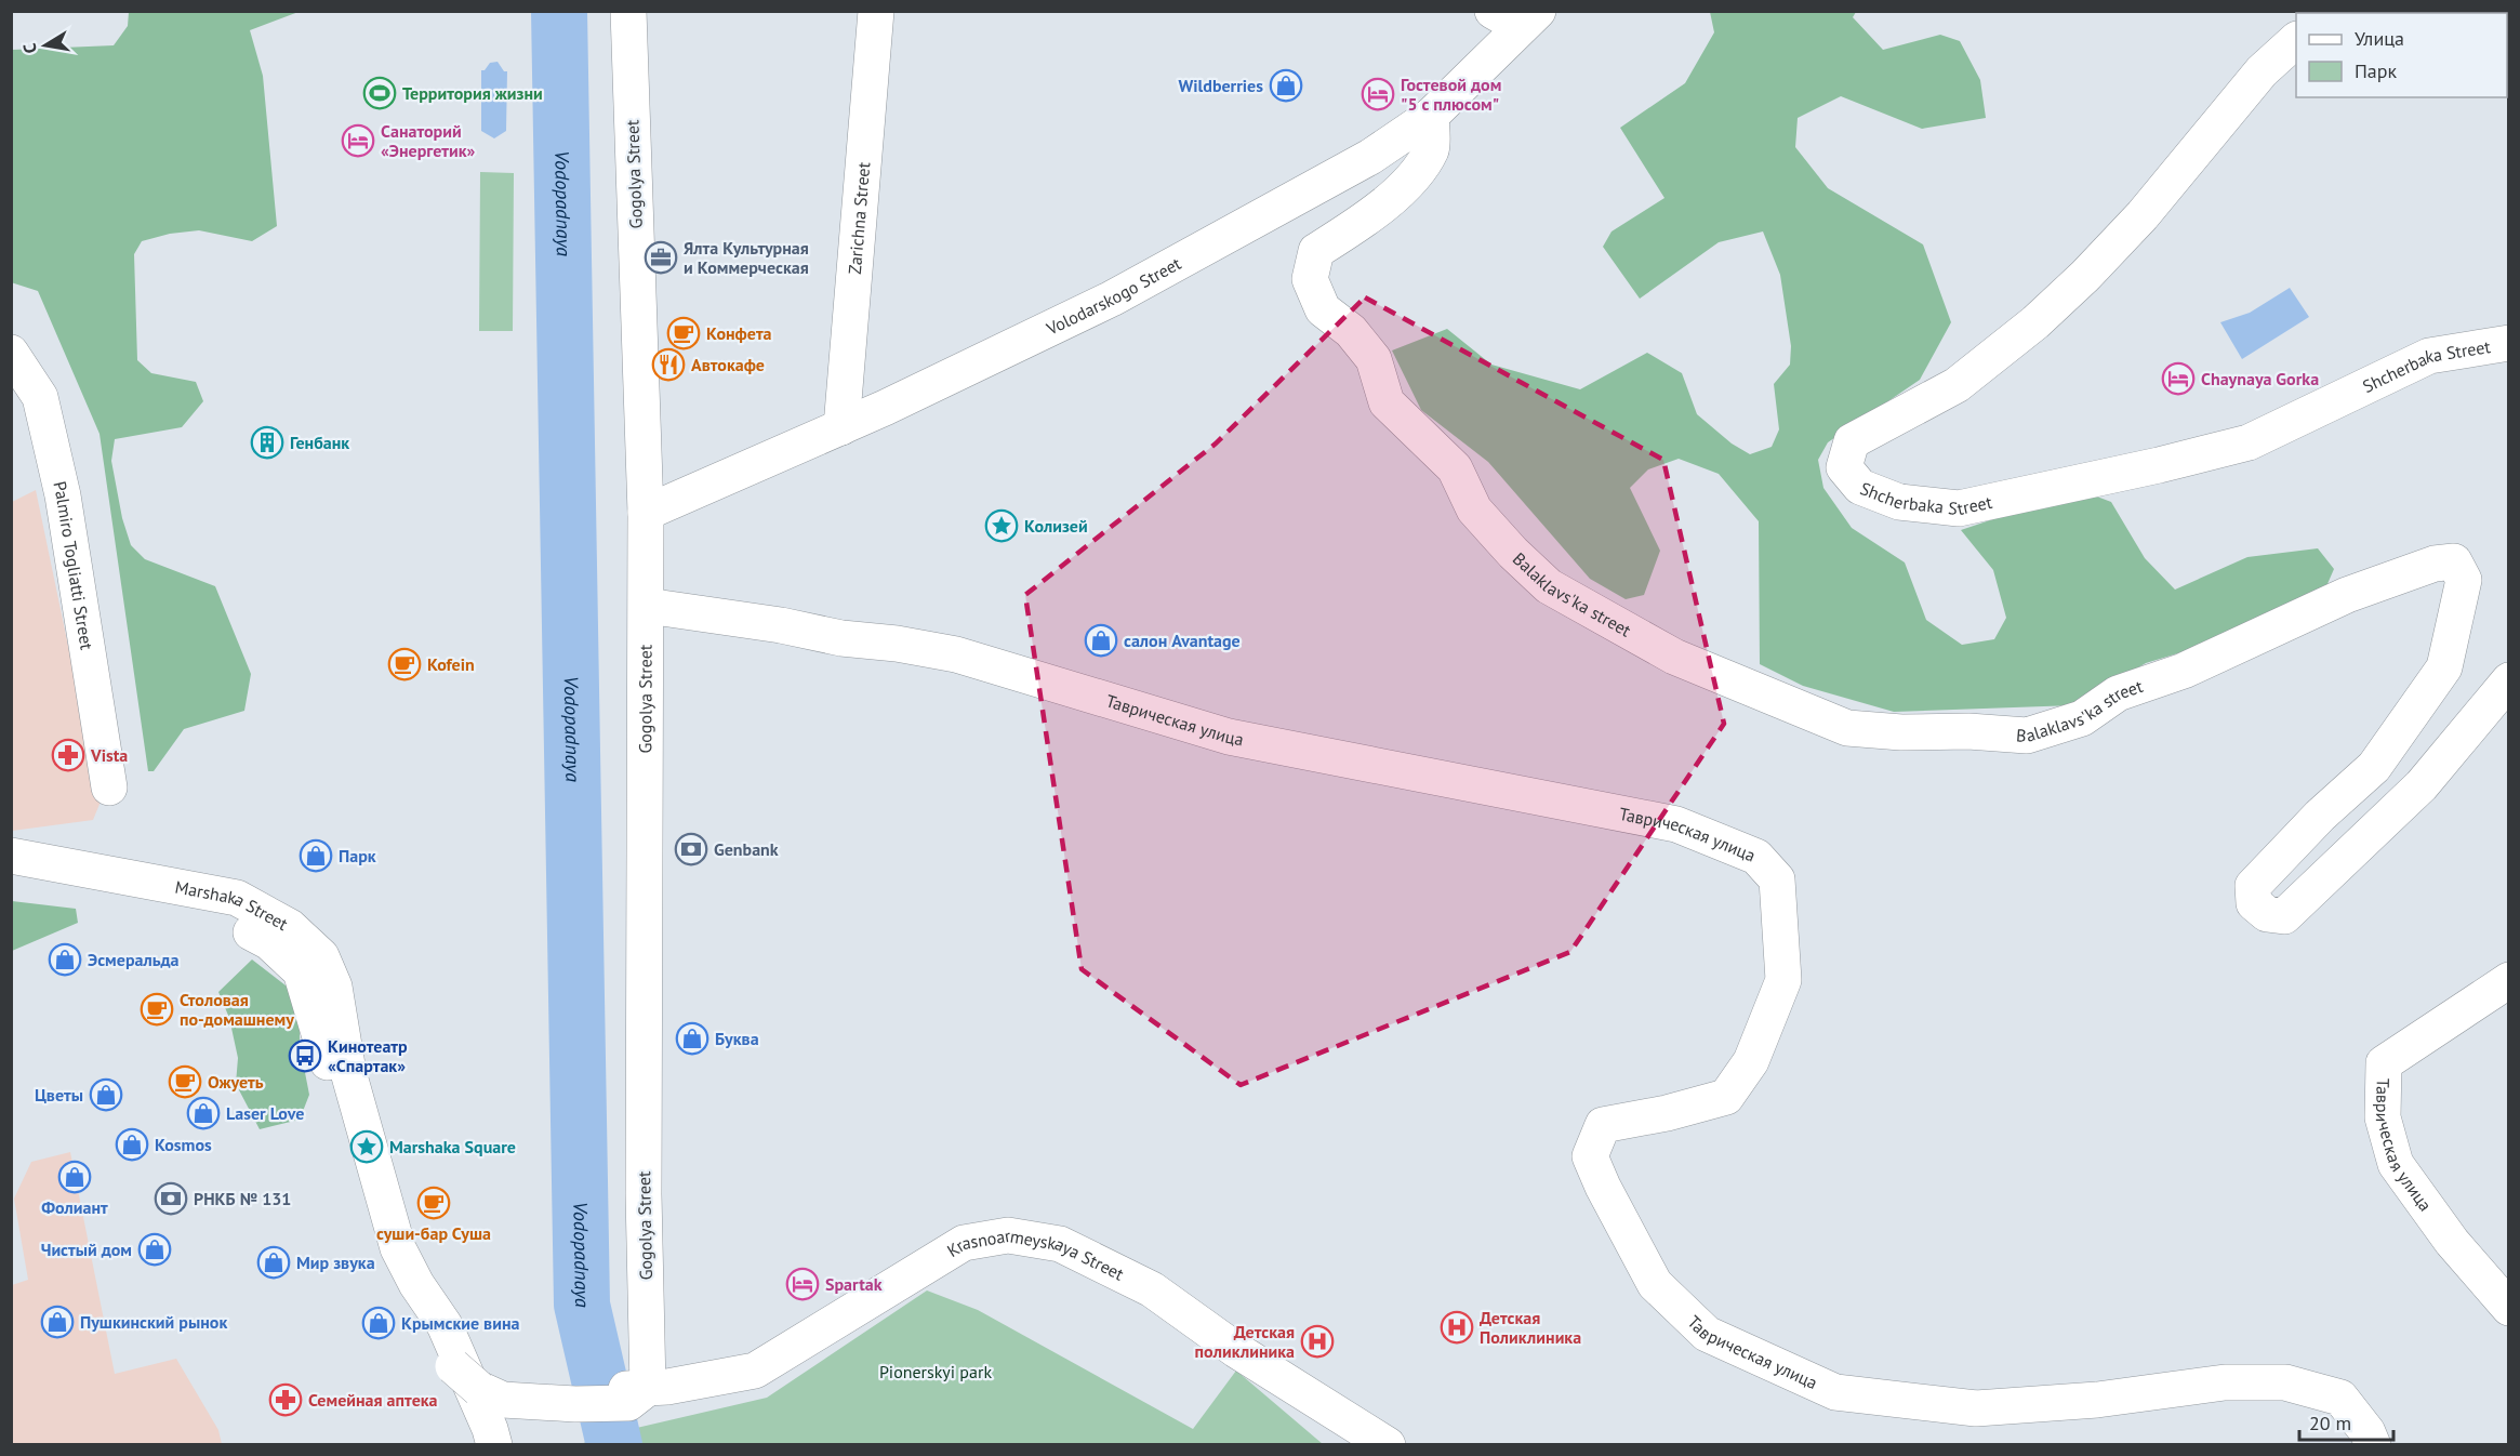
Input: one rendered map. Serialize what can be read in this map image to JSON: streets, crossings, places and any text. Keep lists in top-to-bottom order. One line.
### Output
{"streets":{"street":["Gogolya Street","Zarichna Street","Volodarskogo Street","Shcherbaka Street","Palmiro Togliatti Street","Balaklavs'ka street","Таврическая улица","Marshaka Street","Krasnoarmeyskaya Street"]},"crossings":[["Gogolya Street","Volodarskogo Street"],["Gogolya Street","Таврическая улица"],["Gogolya Street","Krasnoarmeyskaya Street"],["Zarichna Street","Volodarskogo Street"],["Volodarskogo Street","Balaklavs'ka street"]],"water":["Vodopadnaya"],"parks":["Pionerskyi park"],"places":{"shop":["Wildberries","cалон Avantage","Парк","Эсмеральда","Буква","Цветы","Laser Love","Kosmos","Фолиант","Чистый дом","Мир звука","Пушкинский рынок","Крымские вина"],"sports":["Территория жизни"],"hotel":["Гостевой дом \"5 с плюсом\"","Санаторий «Энергетик»","Chaynaya Gorka","Spartak"],"office":["Ялта Культурная и Коммерческая"],"cafe":["Конфета","Kofein","Столовая по-домашнему","Ожуеть","суши-бар Суша"],"restaurant":["Автокафе"],"building":["Генбанк"],"place":["Колизей","Marshaka Square"],"pharmacy":["Vista","Семейная аптека"],"bank":["Genbank","РНКБ № 131"],"bus stop":["Кинотеатр «Спартак»"],"hospital":["Детская Поликлиника","Детская поликлиника"]},"legend":["Улица","Парк"],"scale_bar":"20 m","north":"left"}
